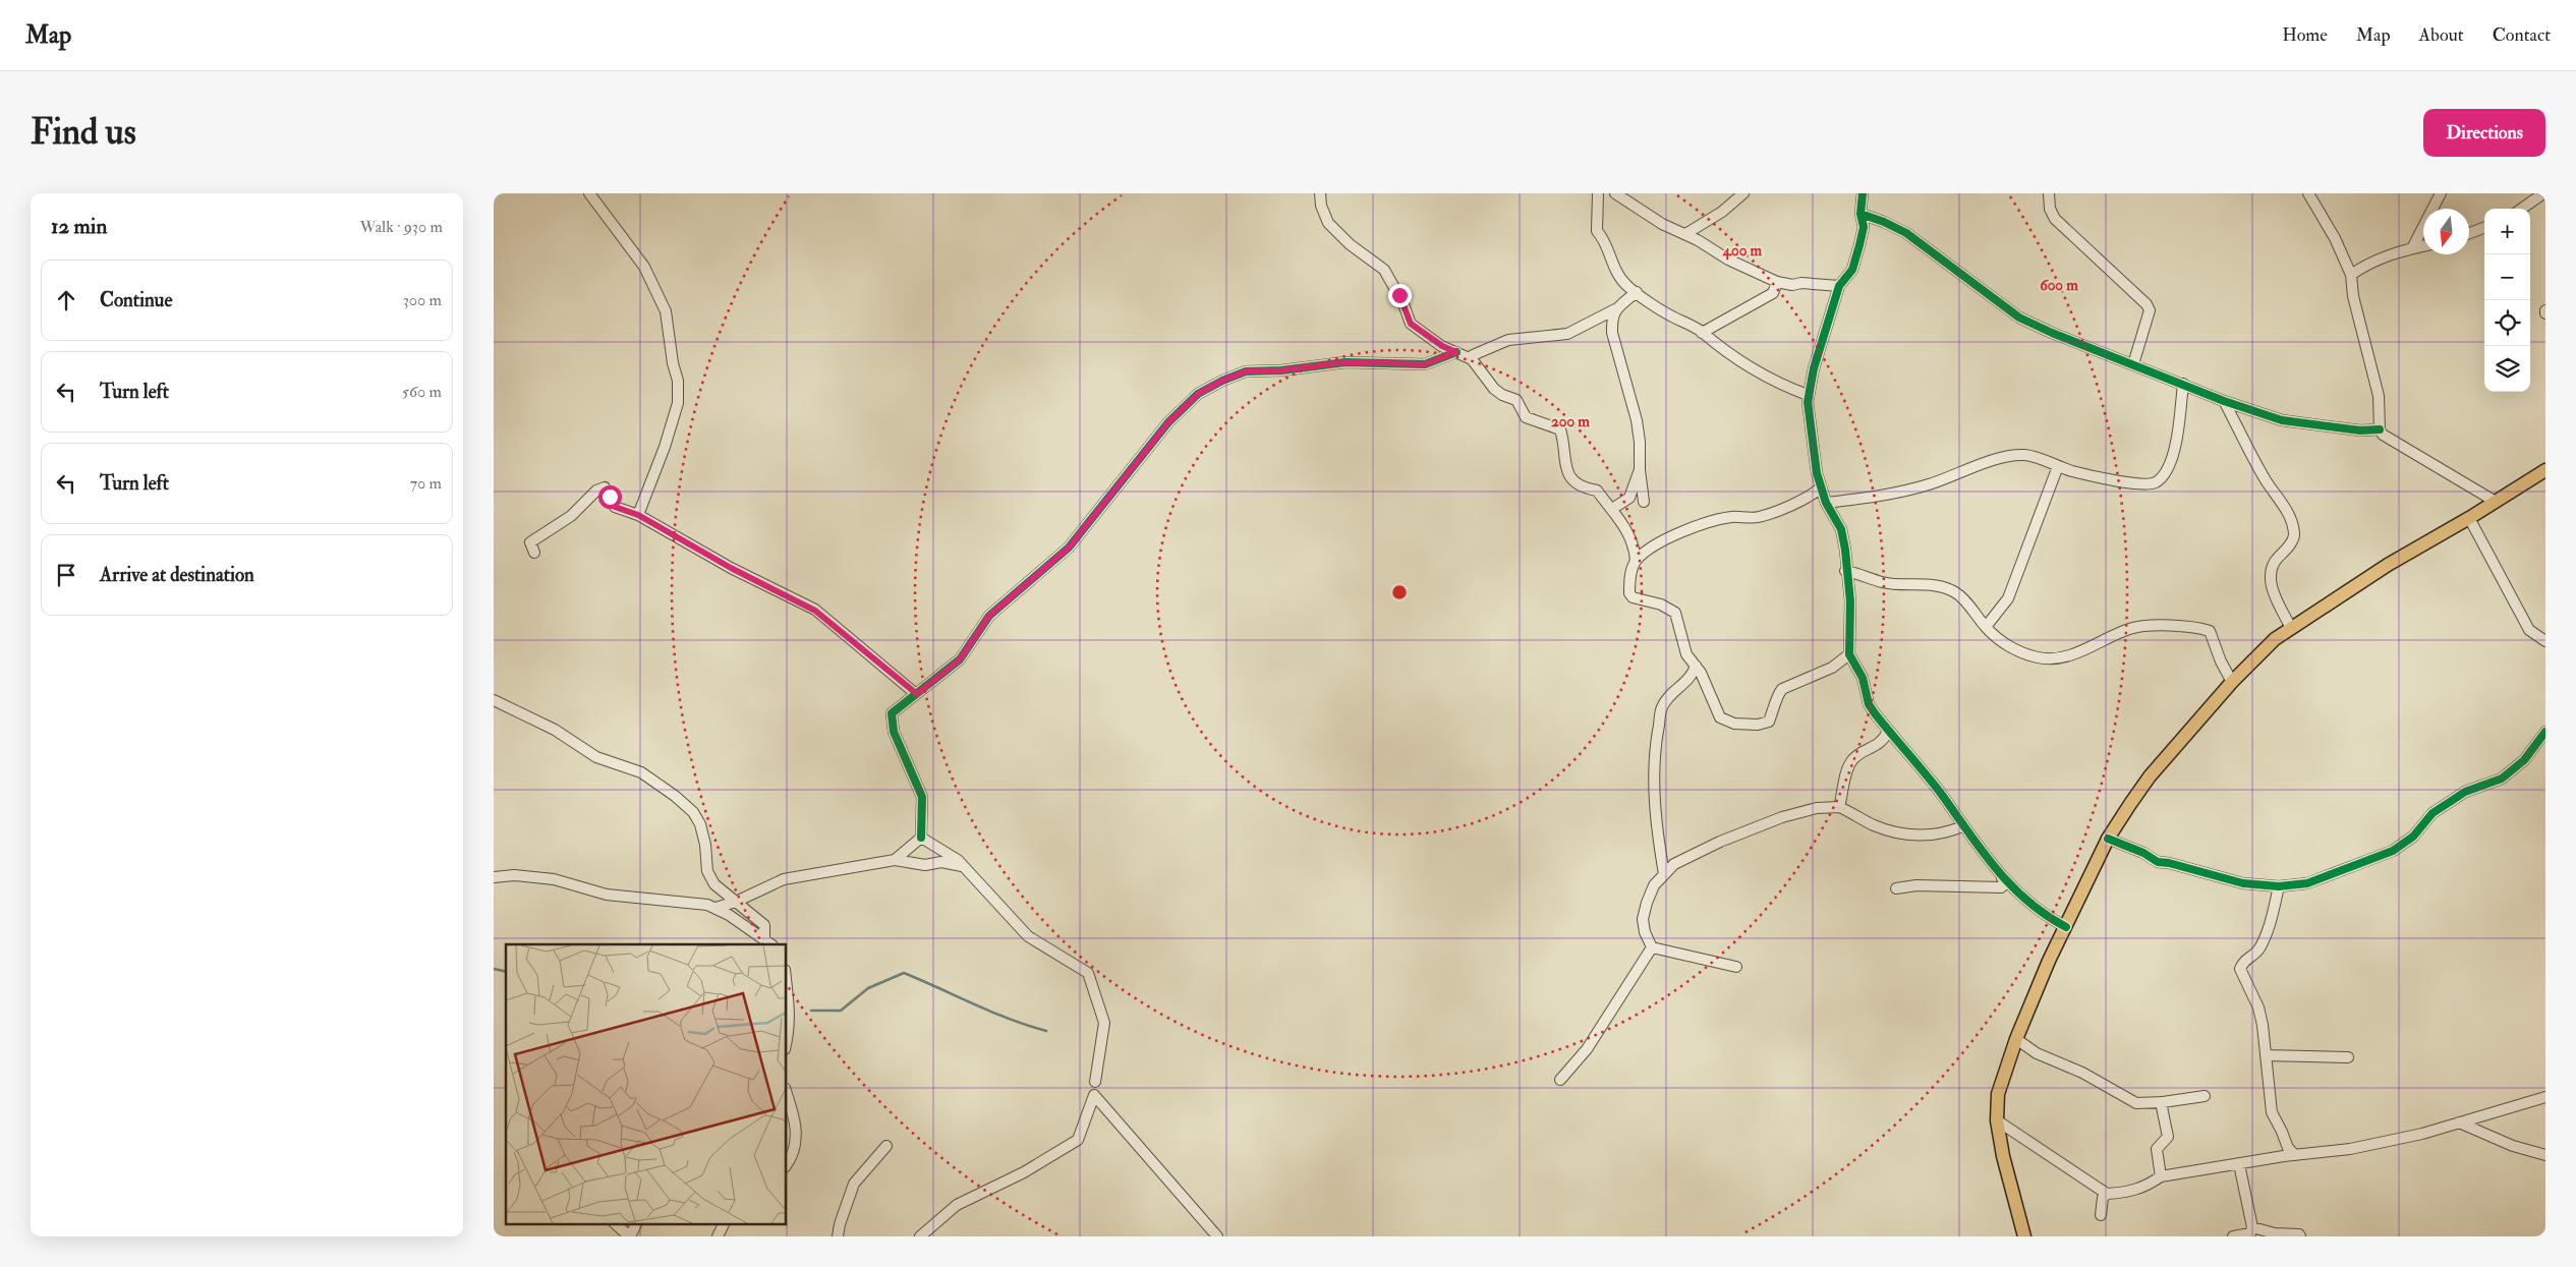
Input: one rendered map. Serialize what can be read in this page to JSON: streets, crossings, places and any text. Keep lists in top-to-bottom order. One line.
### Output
{"north":"bottom","page":{"header":"Map","nav":["Home","Map","About","Contact"],"buttons":"Directions","title":"Find us","heading":["12 min","Walk · 930 m"],"map_buttons":["+","−"],"list":[["Continue","300 m"],["Turn left","560 m"],["Turn left","70 m"],"Arrive at destination"]},"rings":["400 m","600 m","200 m"]}
